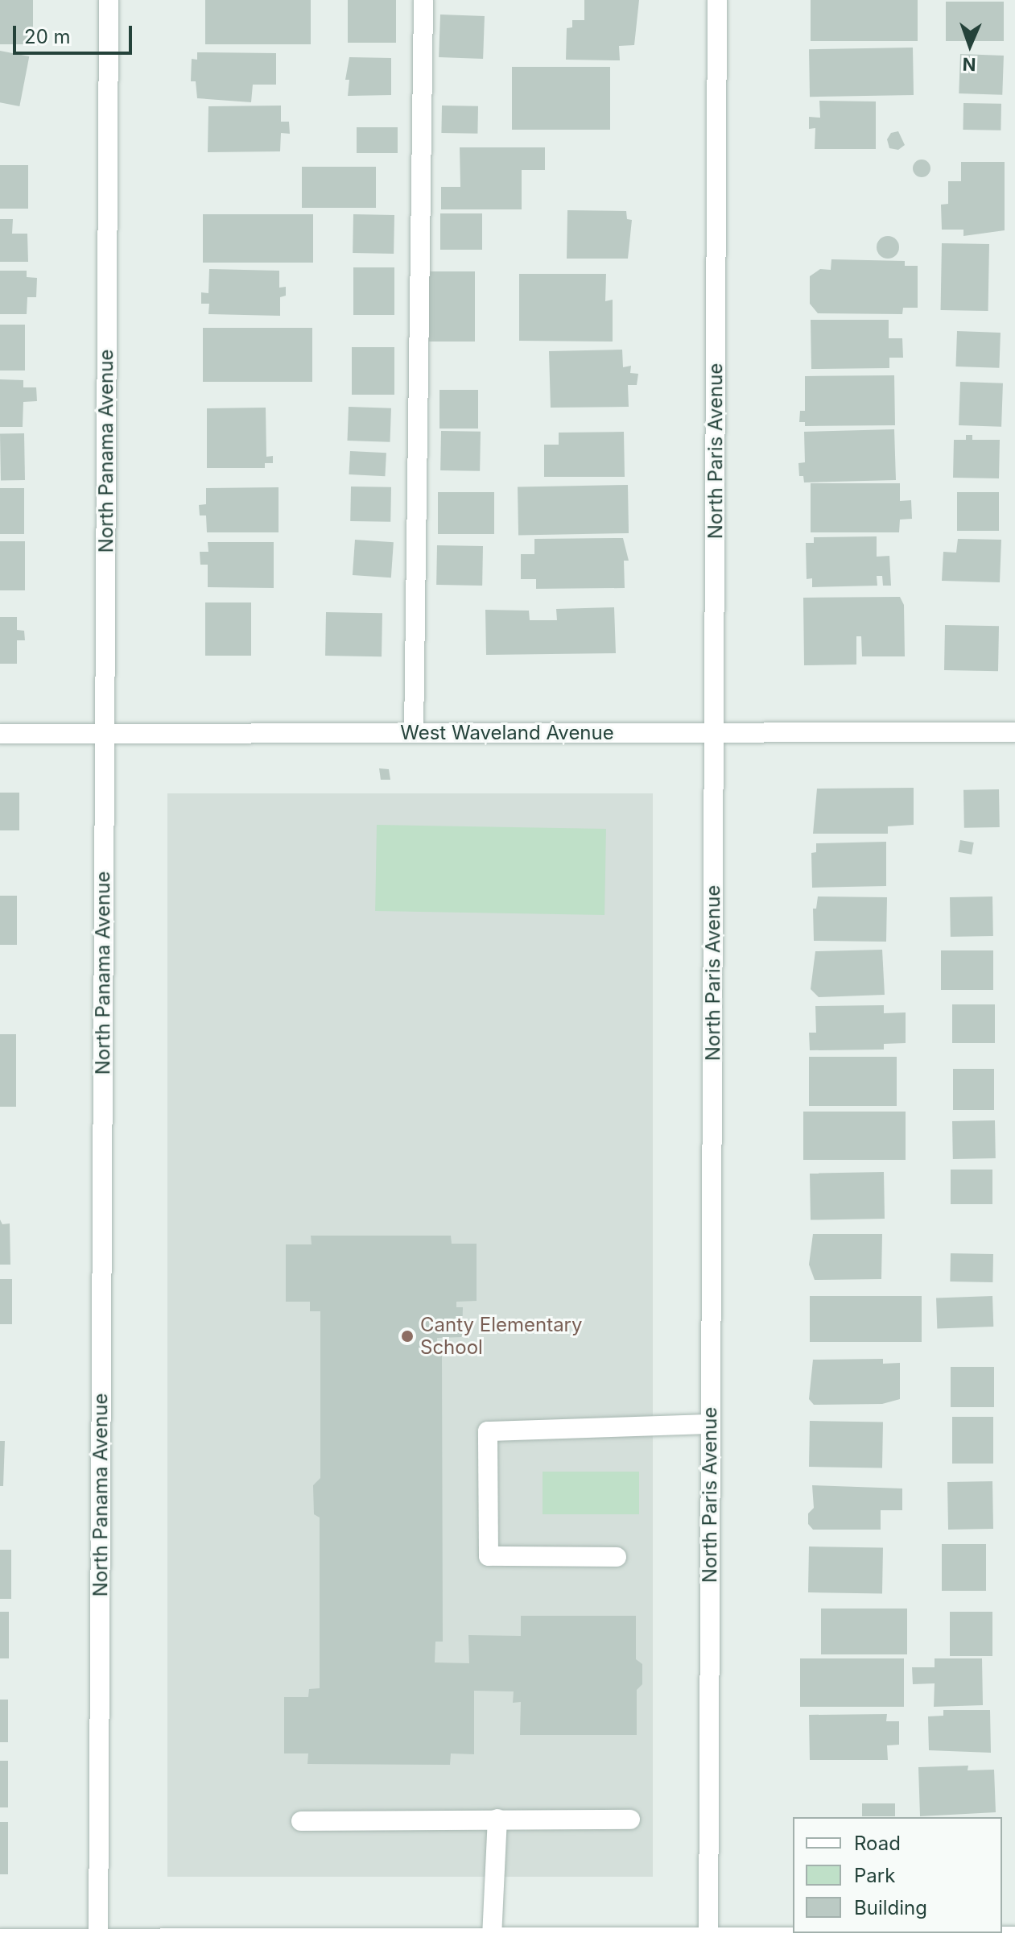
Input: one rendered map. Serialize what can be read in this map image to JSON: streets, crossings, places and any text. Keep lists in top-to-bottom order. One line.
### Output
{"streets":{"street":["North Panama Avenue","North Paris Avenue","West Waveland Avenue"]},"crossings":[["North Panama Avenue","West Waveland Avenue"],["North Paris Avenue","West Waveland Avenue"]],"places":["Canty Elementary School"],"legend":["Road","Park","Building"],"scale_bar":"20 m","north":"bottom"}
